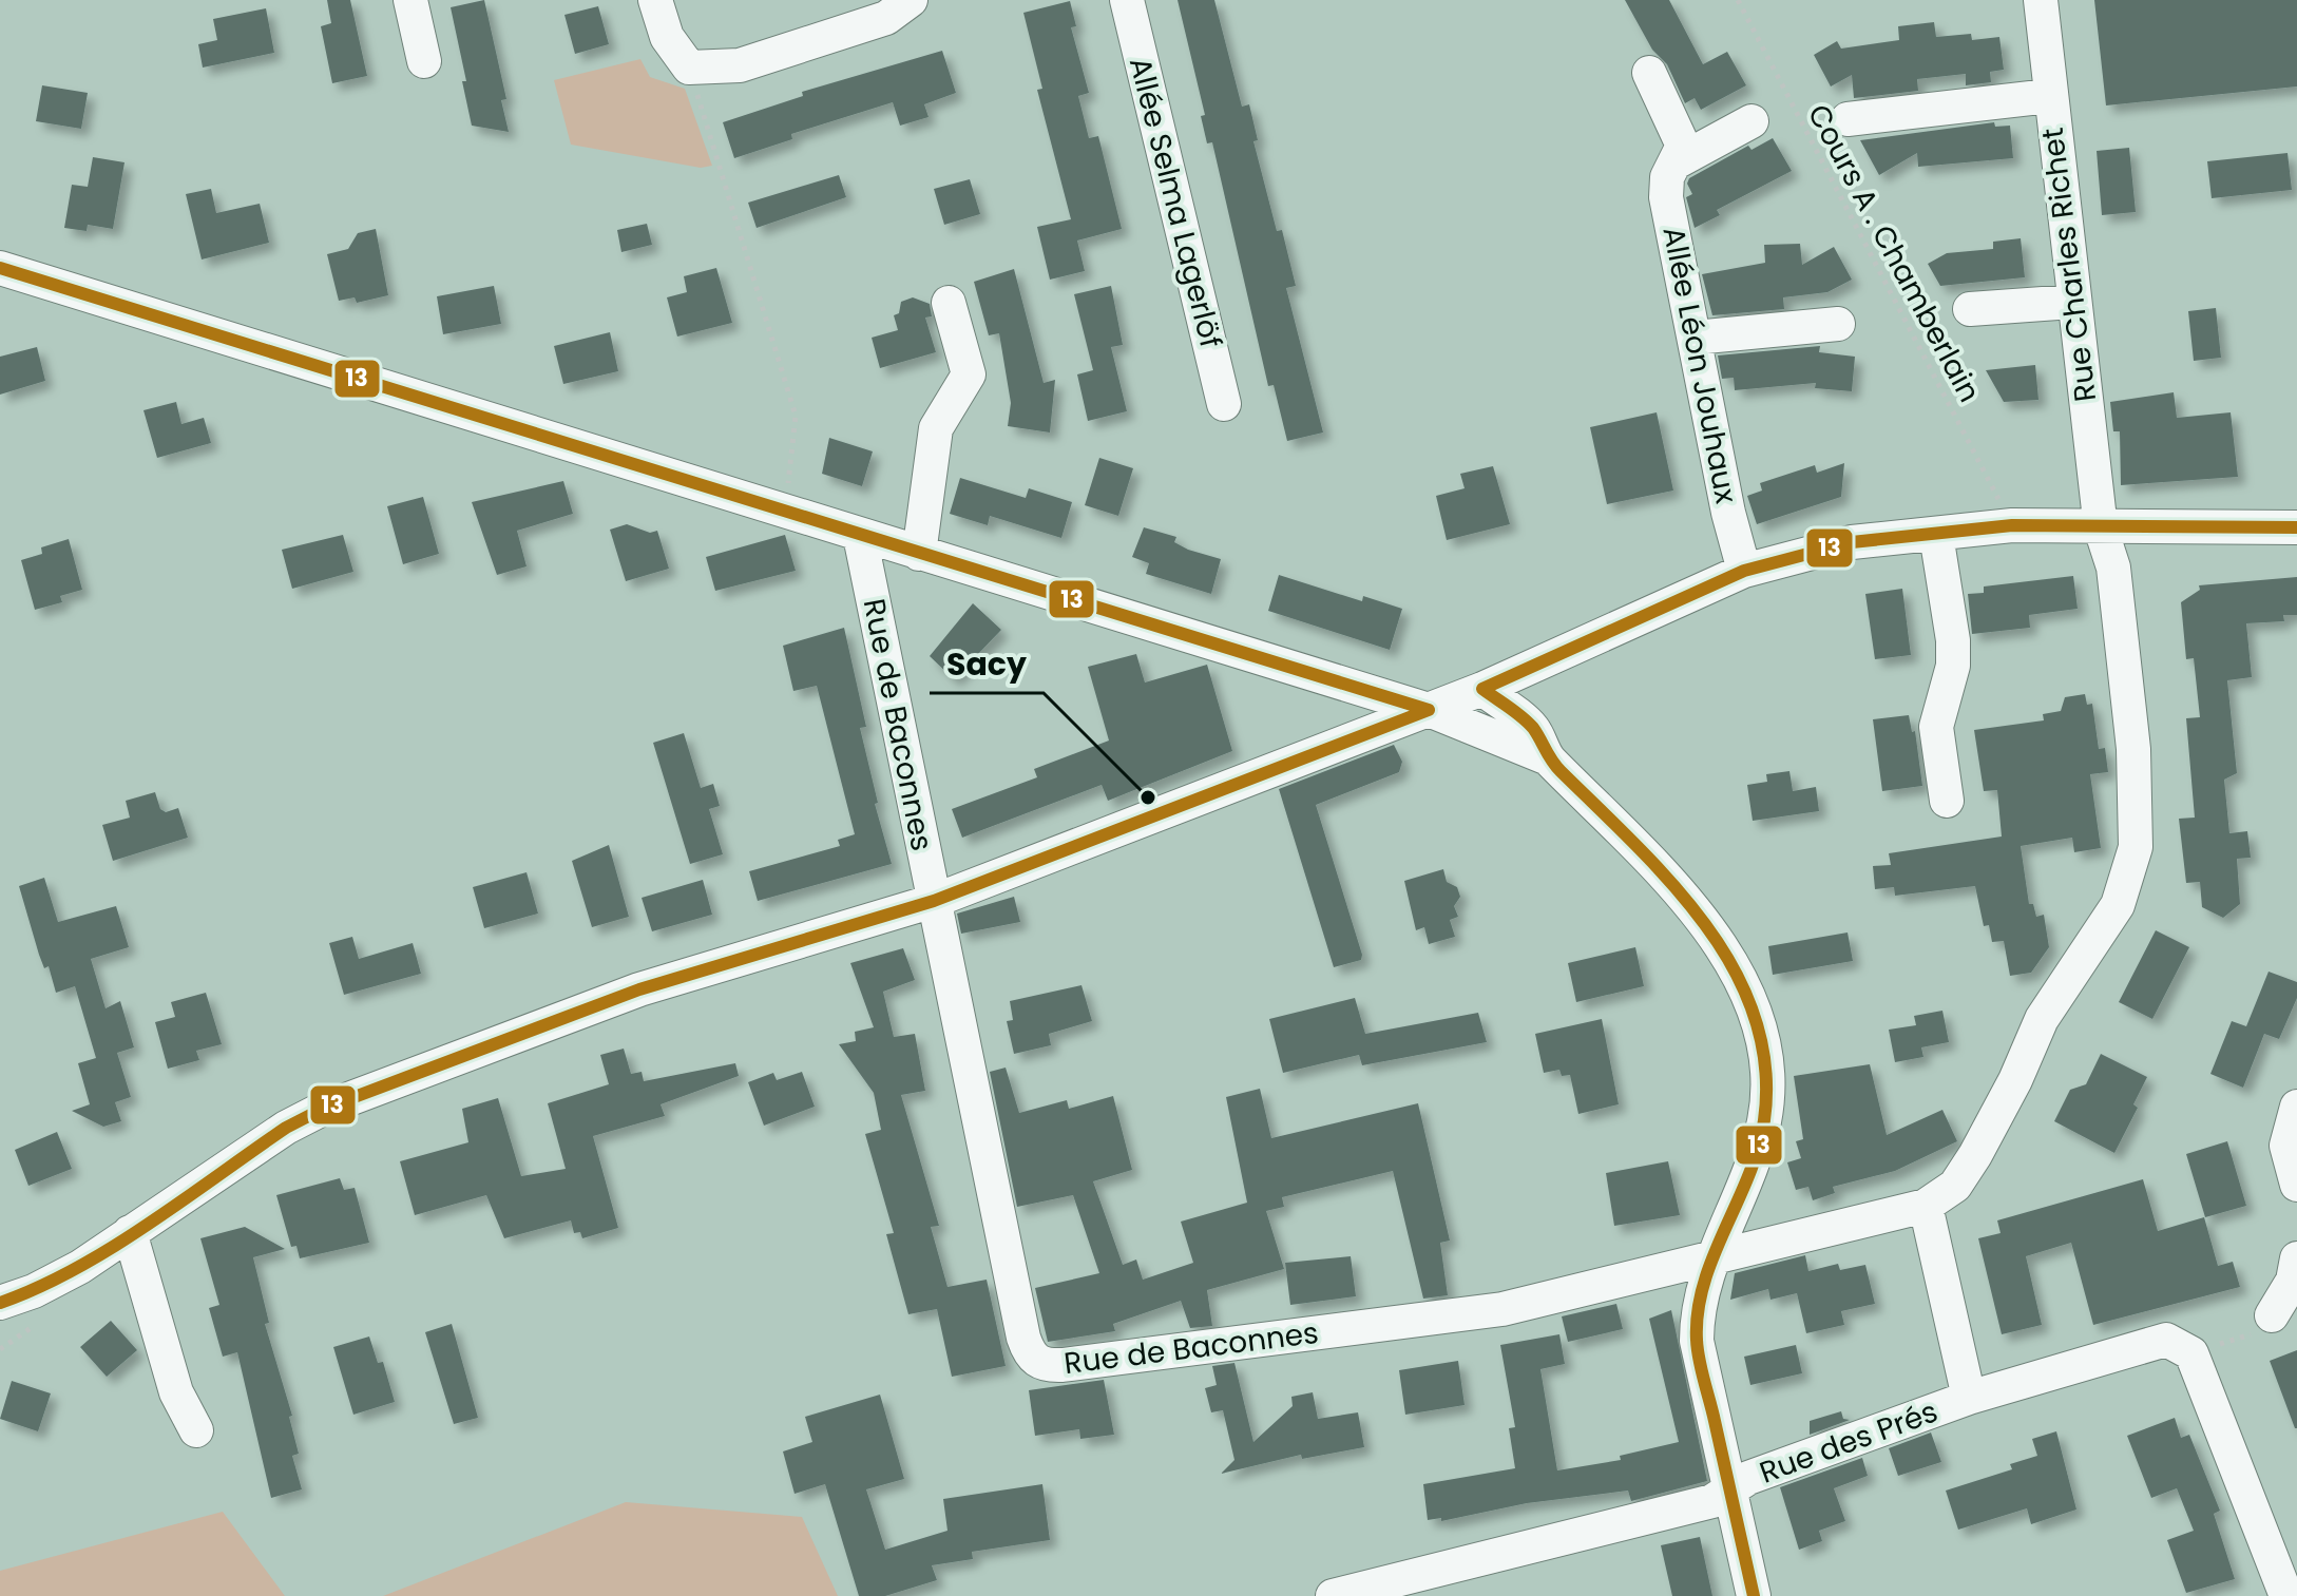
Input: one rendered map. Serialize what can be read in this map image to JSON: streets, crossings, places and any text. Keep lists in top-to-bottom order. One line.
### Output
{"streets":{"street":["Allée Selma Lagerlöf","Rue Charles Richet","Allée Léon Jouhaux","Rue de Baconnes","Rue des Prés"],"path":["Cours A . Chamberlain"]},"crossings":[["Rue Charles Richet","Rue de Baconnes"]],"places":["Sacy"],"lines":["transit line 13"]}
